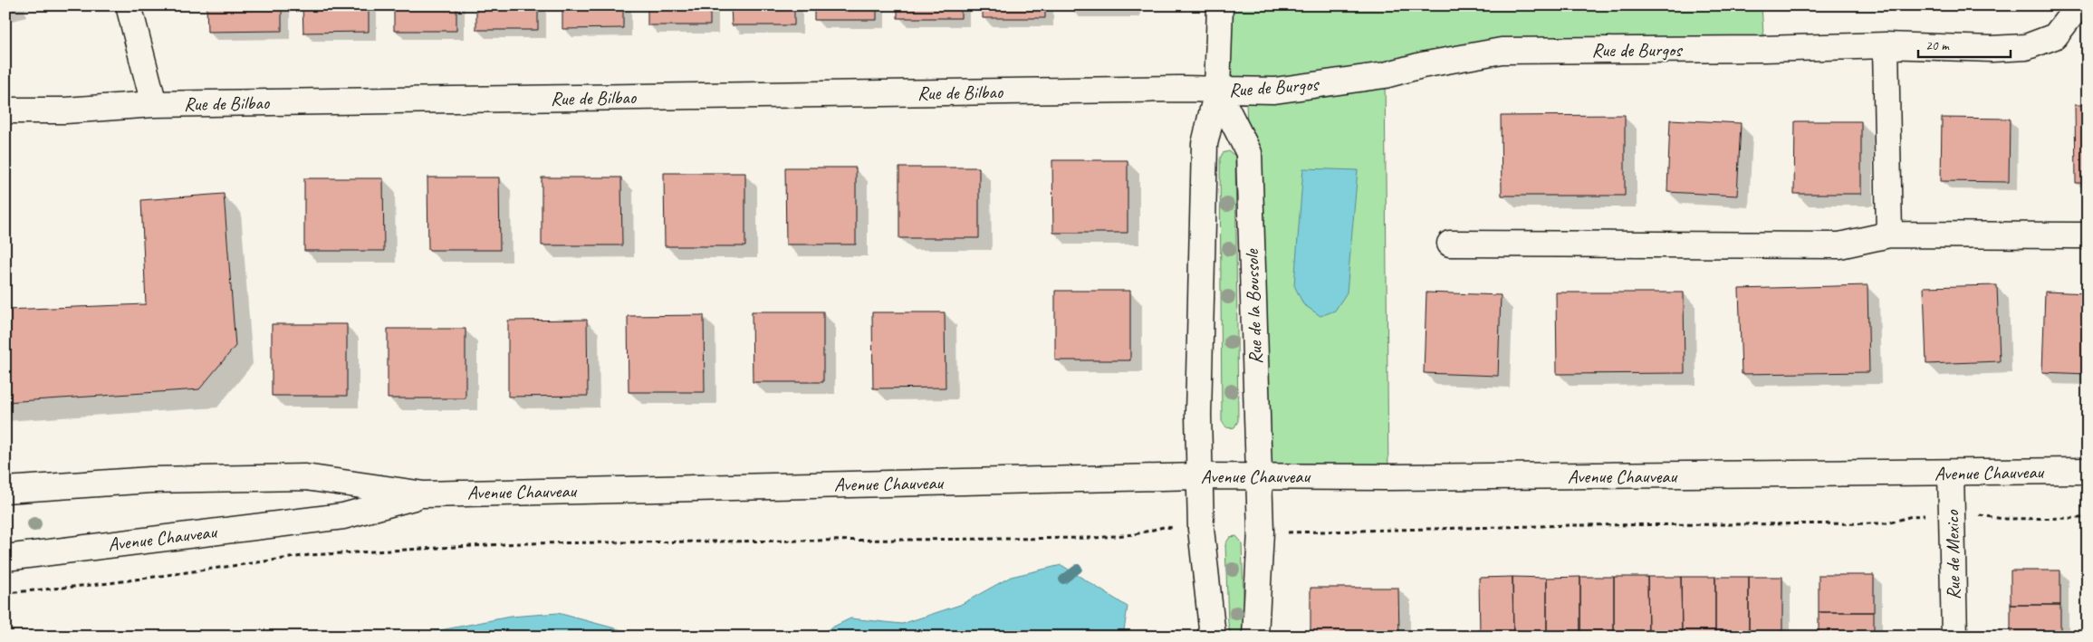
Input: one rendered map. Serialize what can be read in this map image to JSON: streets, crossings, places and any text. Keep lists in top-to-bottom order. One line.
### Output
{"streets":{"street":["Rue de Burgos","Rue de Bilbao","Rue de la Boussole","Avenue Chauveau","Rue de Mexico"]},"crossings":[["Rue de Burgos","Rue de Bilbao"],["Rue de Burgos","Rue de la Boussole"],["Rue de la Boussole","Avenue Chauveau"],["Avenue Chauveau","Rue de Mexico"]],"scale_bar":"20 m"}
